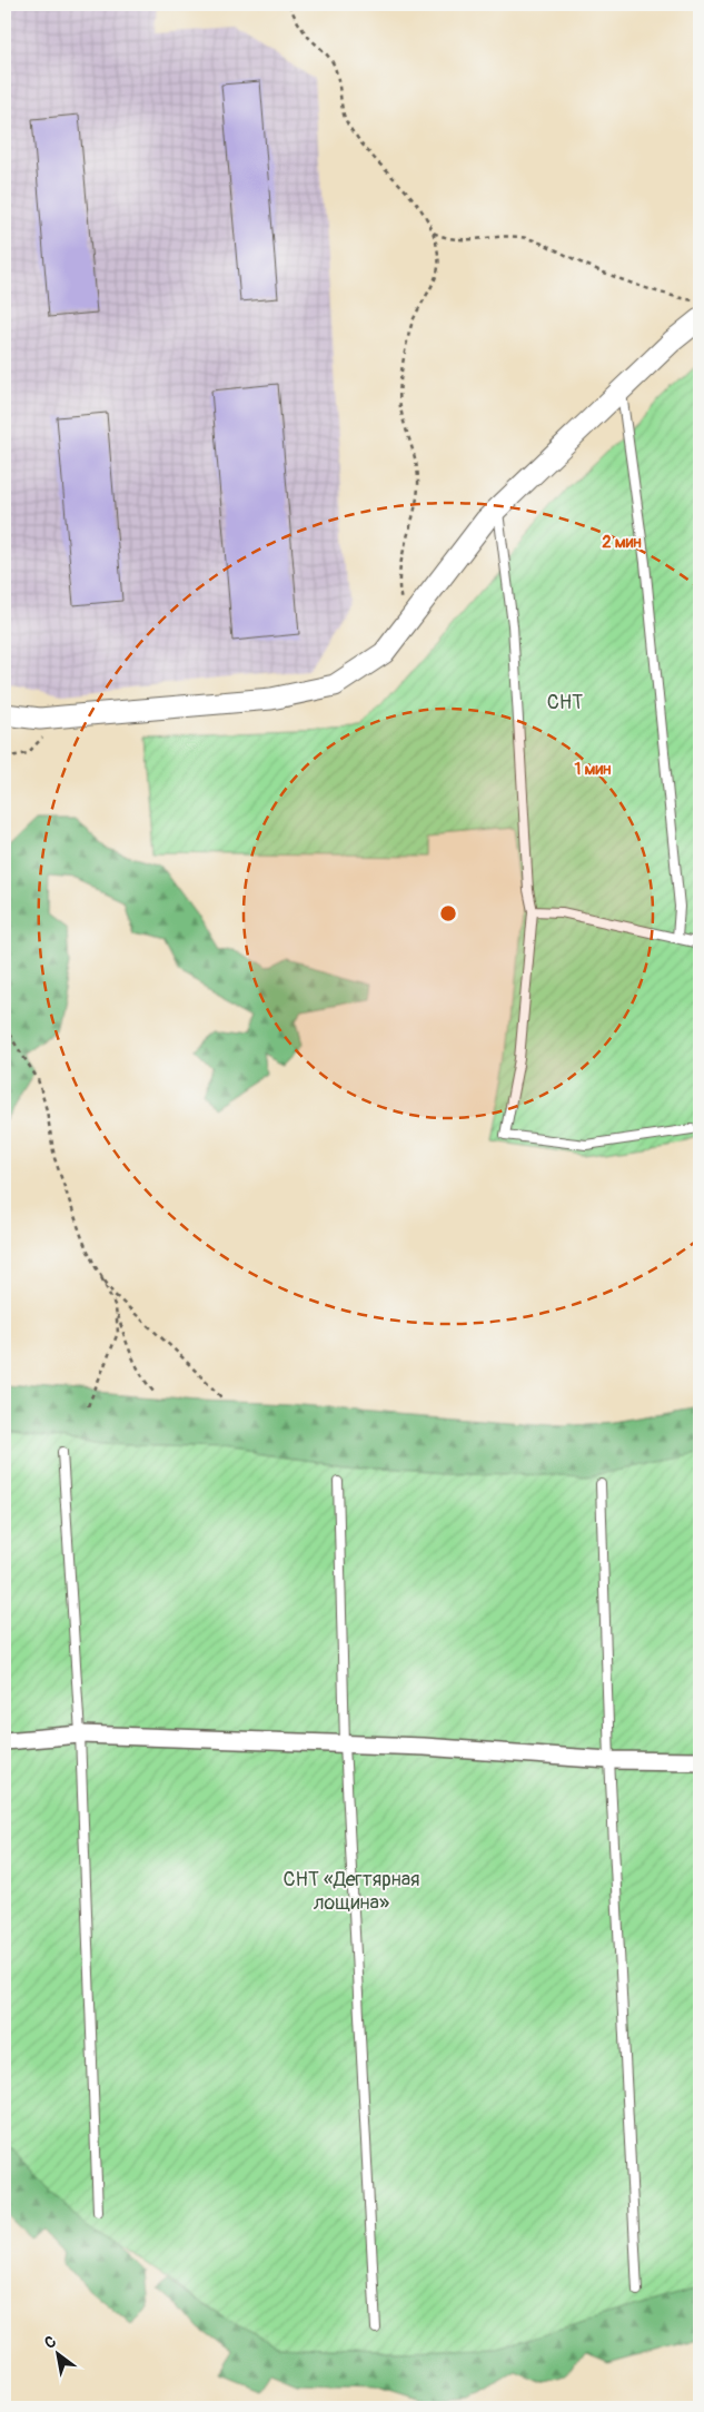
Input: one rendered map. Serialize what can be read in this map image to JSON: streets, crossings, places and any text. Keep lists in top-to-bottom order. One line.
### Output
{"parks":["СНТ","СНТ «Дегтярная лощина»"],"north":"top left","rings":["2 мин","1 мин"]}
